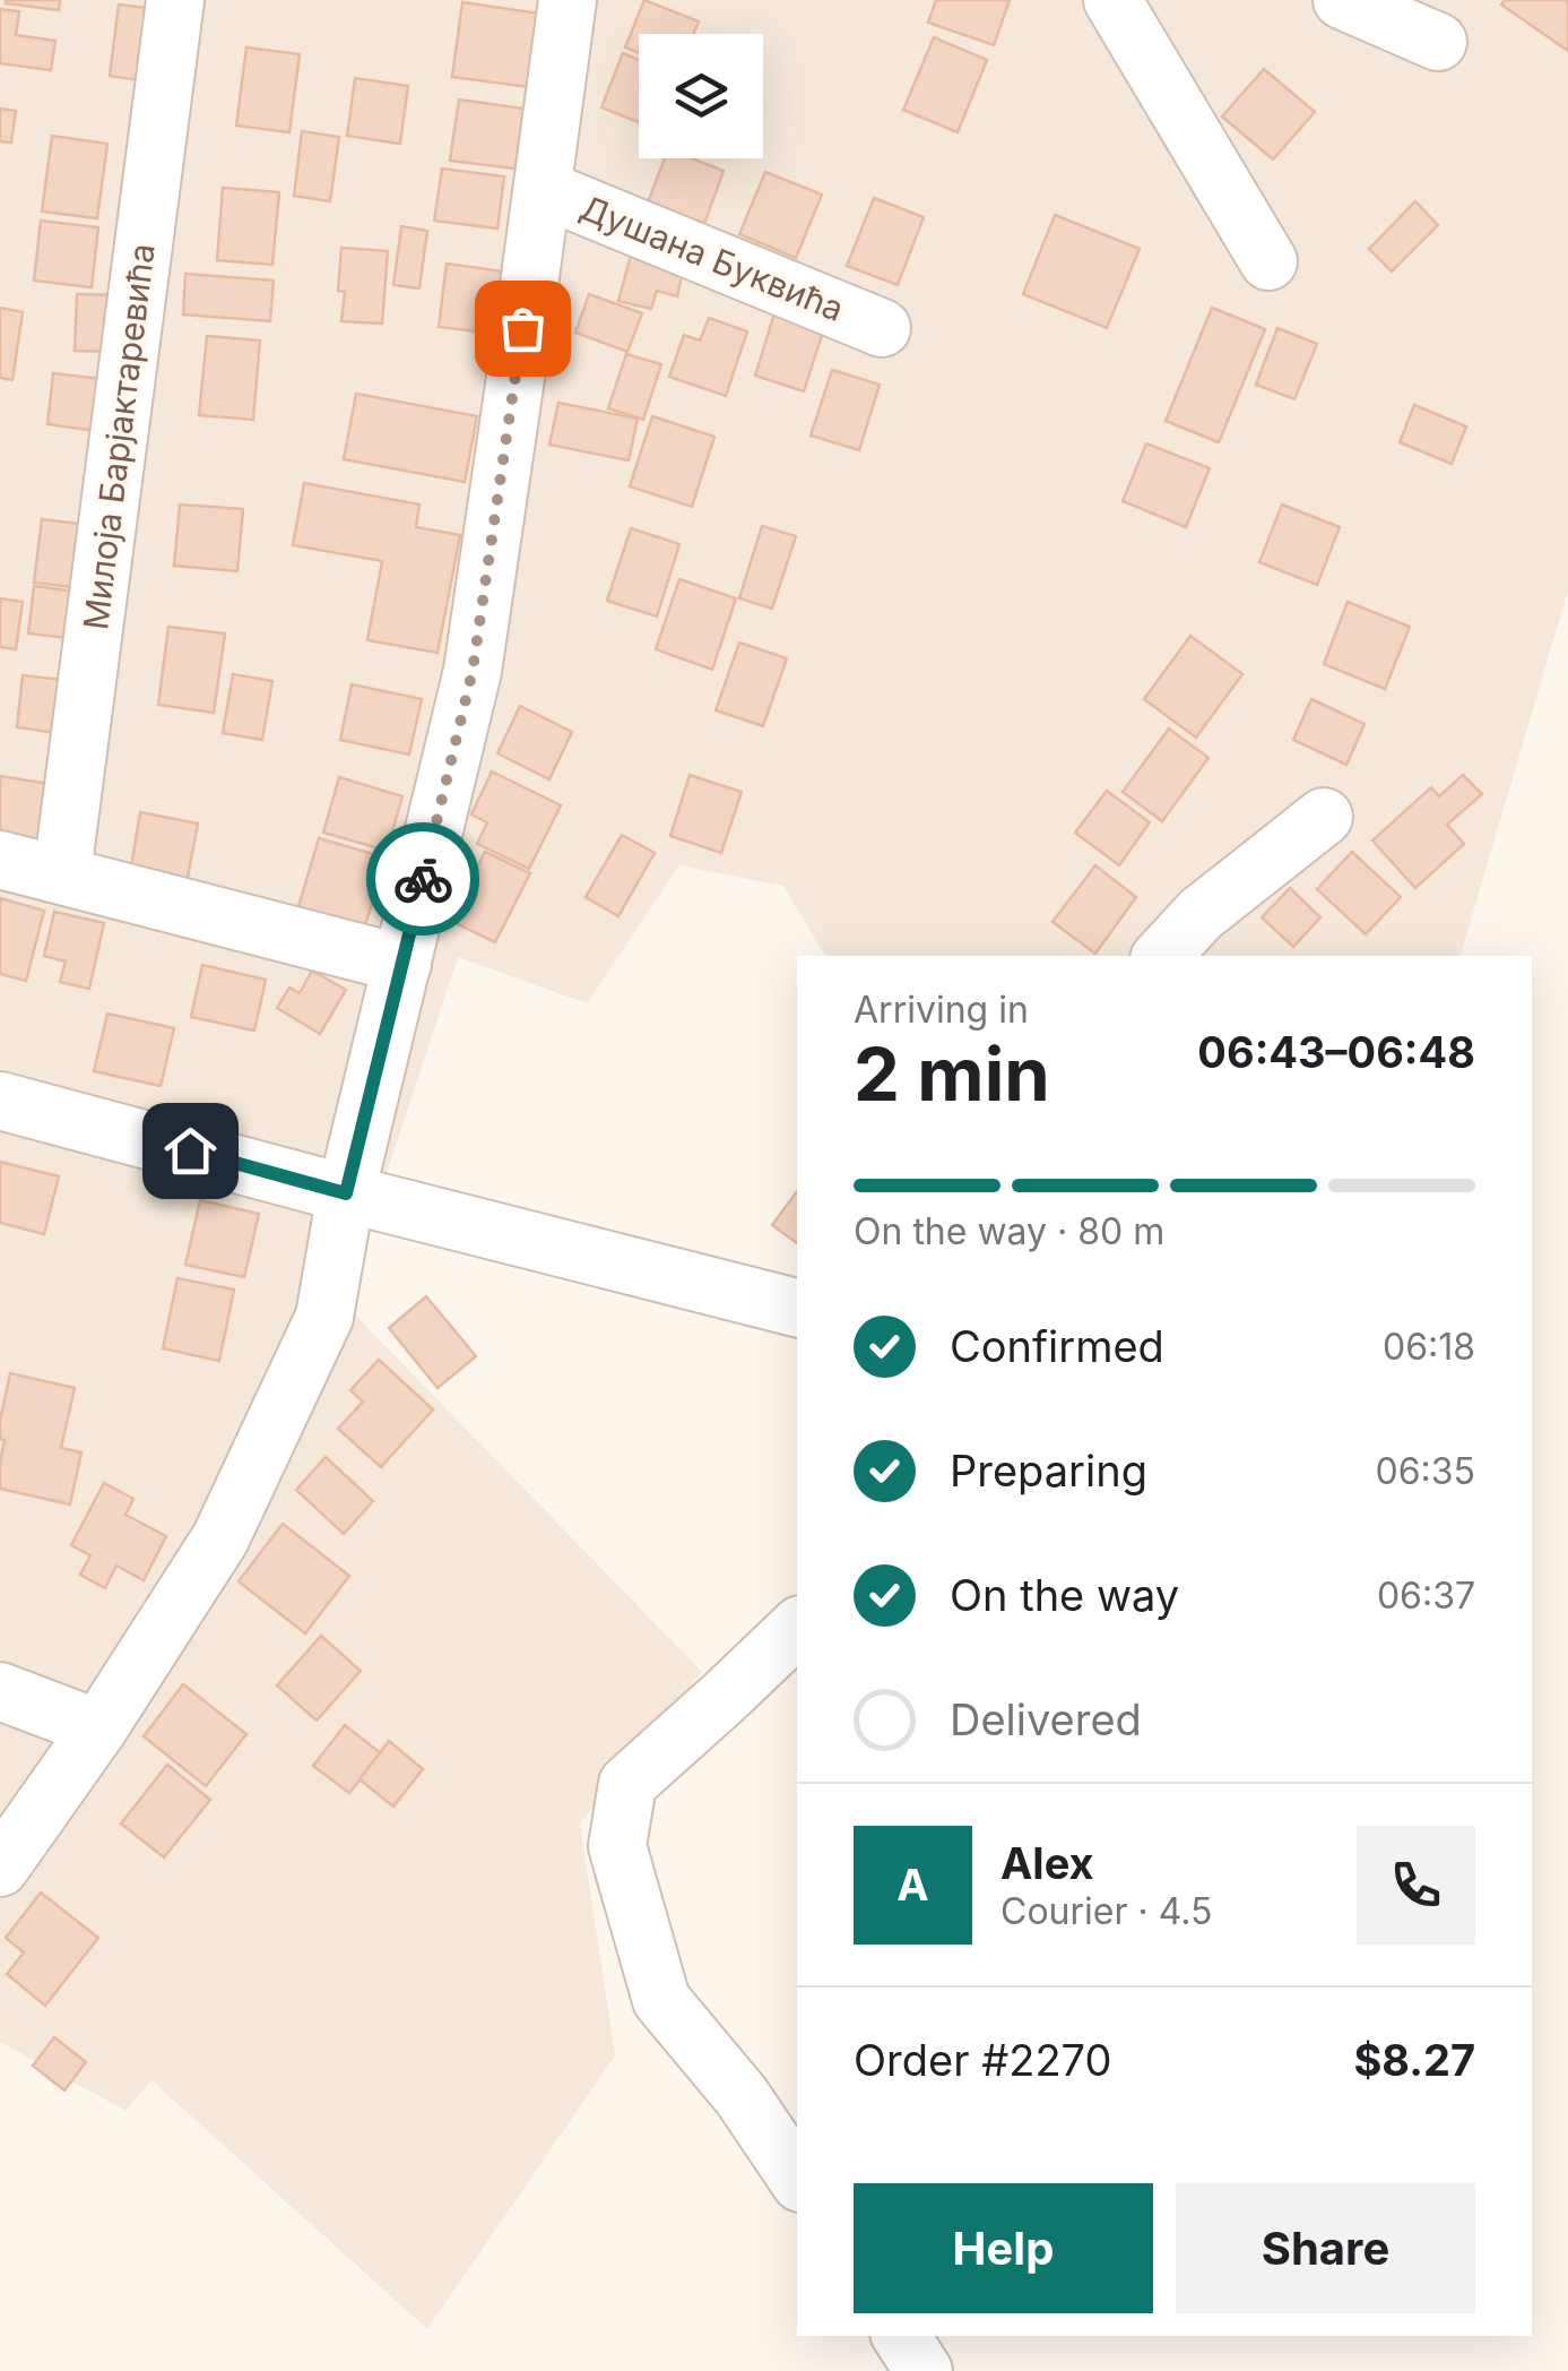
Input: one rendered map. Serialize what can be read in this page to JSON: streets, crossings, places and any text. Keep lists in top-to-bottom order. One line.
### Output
{"streets":{"street":["Душана Буквића","Милоја Барјактаревића"]},"page":{"heading":["2 min","Arriving in","06:43–06:48"],"panel":["Alex","Courier · 4.5","Order #2270","$8.27"],"bar":"On the way · 80 m","list":[["Confirmed","06:18"],["Preparing","06:35"],["On the way","06:37"],"Delivered"],"round":"A","buttons":["Help","Share"]}}
